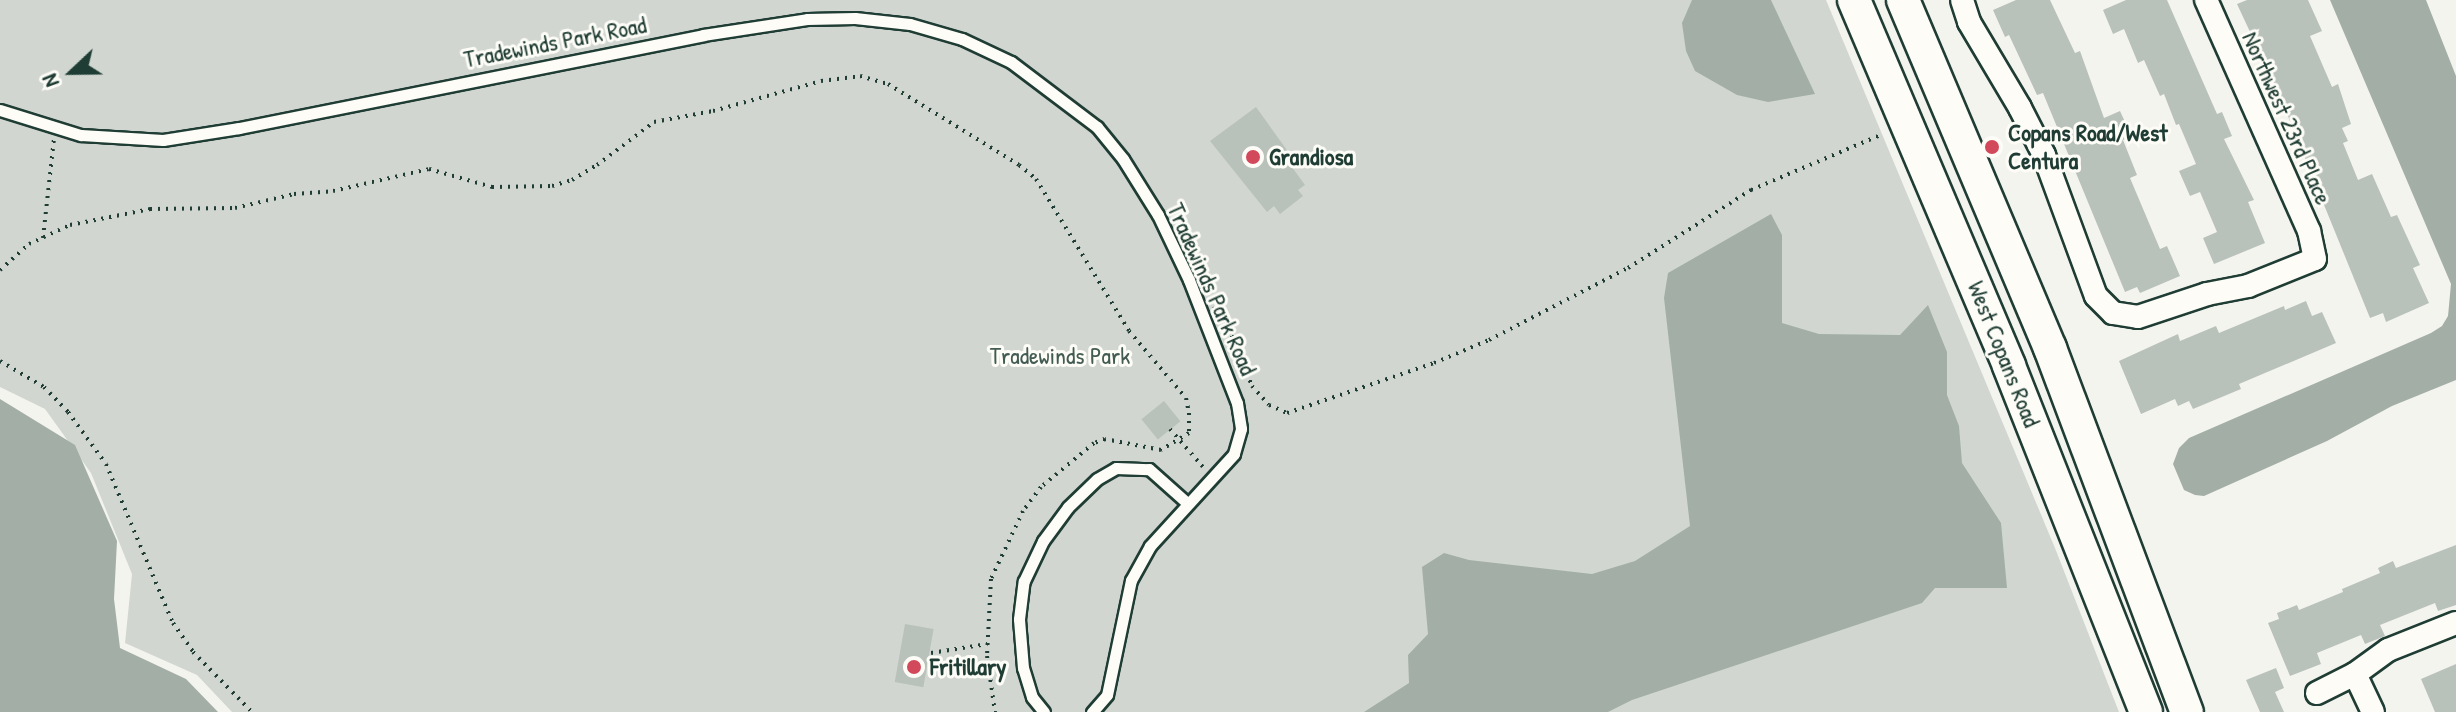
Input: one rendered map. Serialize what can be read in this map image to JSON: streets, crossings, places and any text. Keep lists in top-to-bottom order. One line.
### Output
{"streets":{"main road":["West Copans Road"],"street":["Northwest 23rd Place"],"lane":["Tradewinds Park Road"]},"parks":["Tradewinds Park"],"places":["Copans Road/West Centura","Grandiosa","Fritillary"],"north":"left"}
